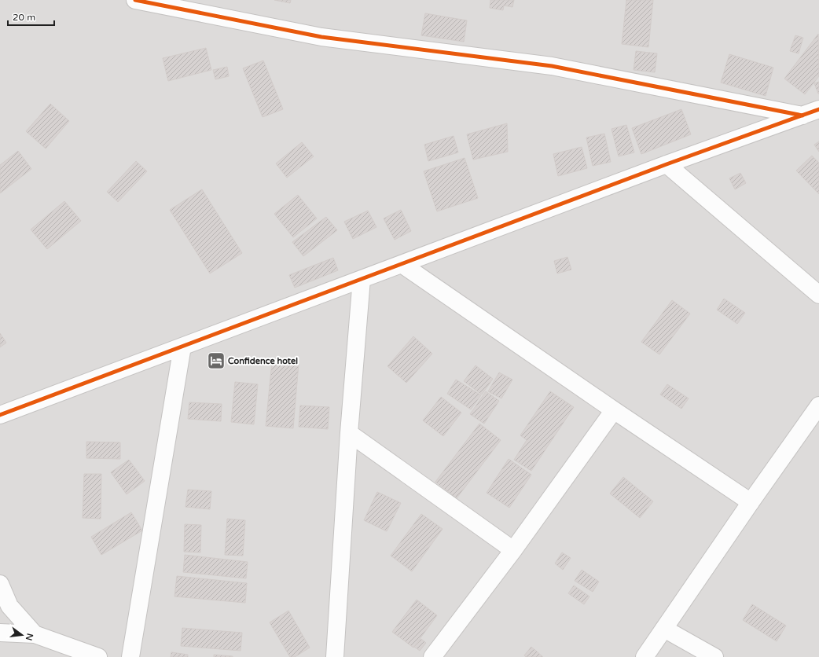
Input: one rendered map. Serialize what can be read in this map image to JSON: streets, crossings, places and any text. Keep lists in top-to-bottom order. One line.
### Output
{"places":{"hotel":["Confidence hotel"]},"scale_bar":"20 m","north":"right"}
